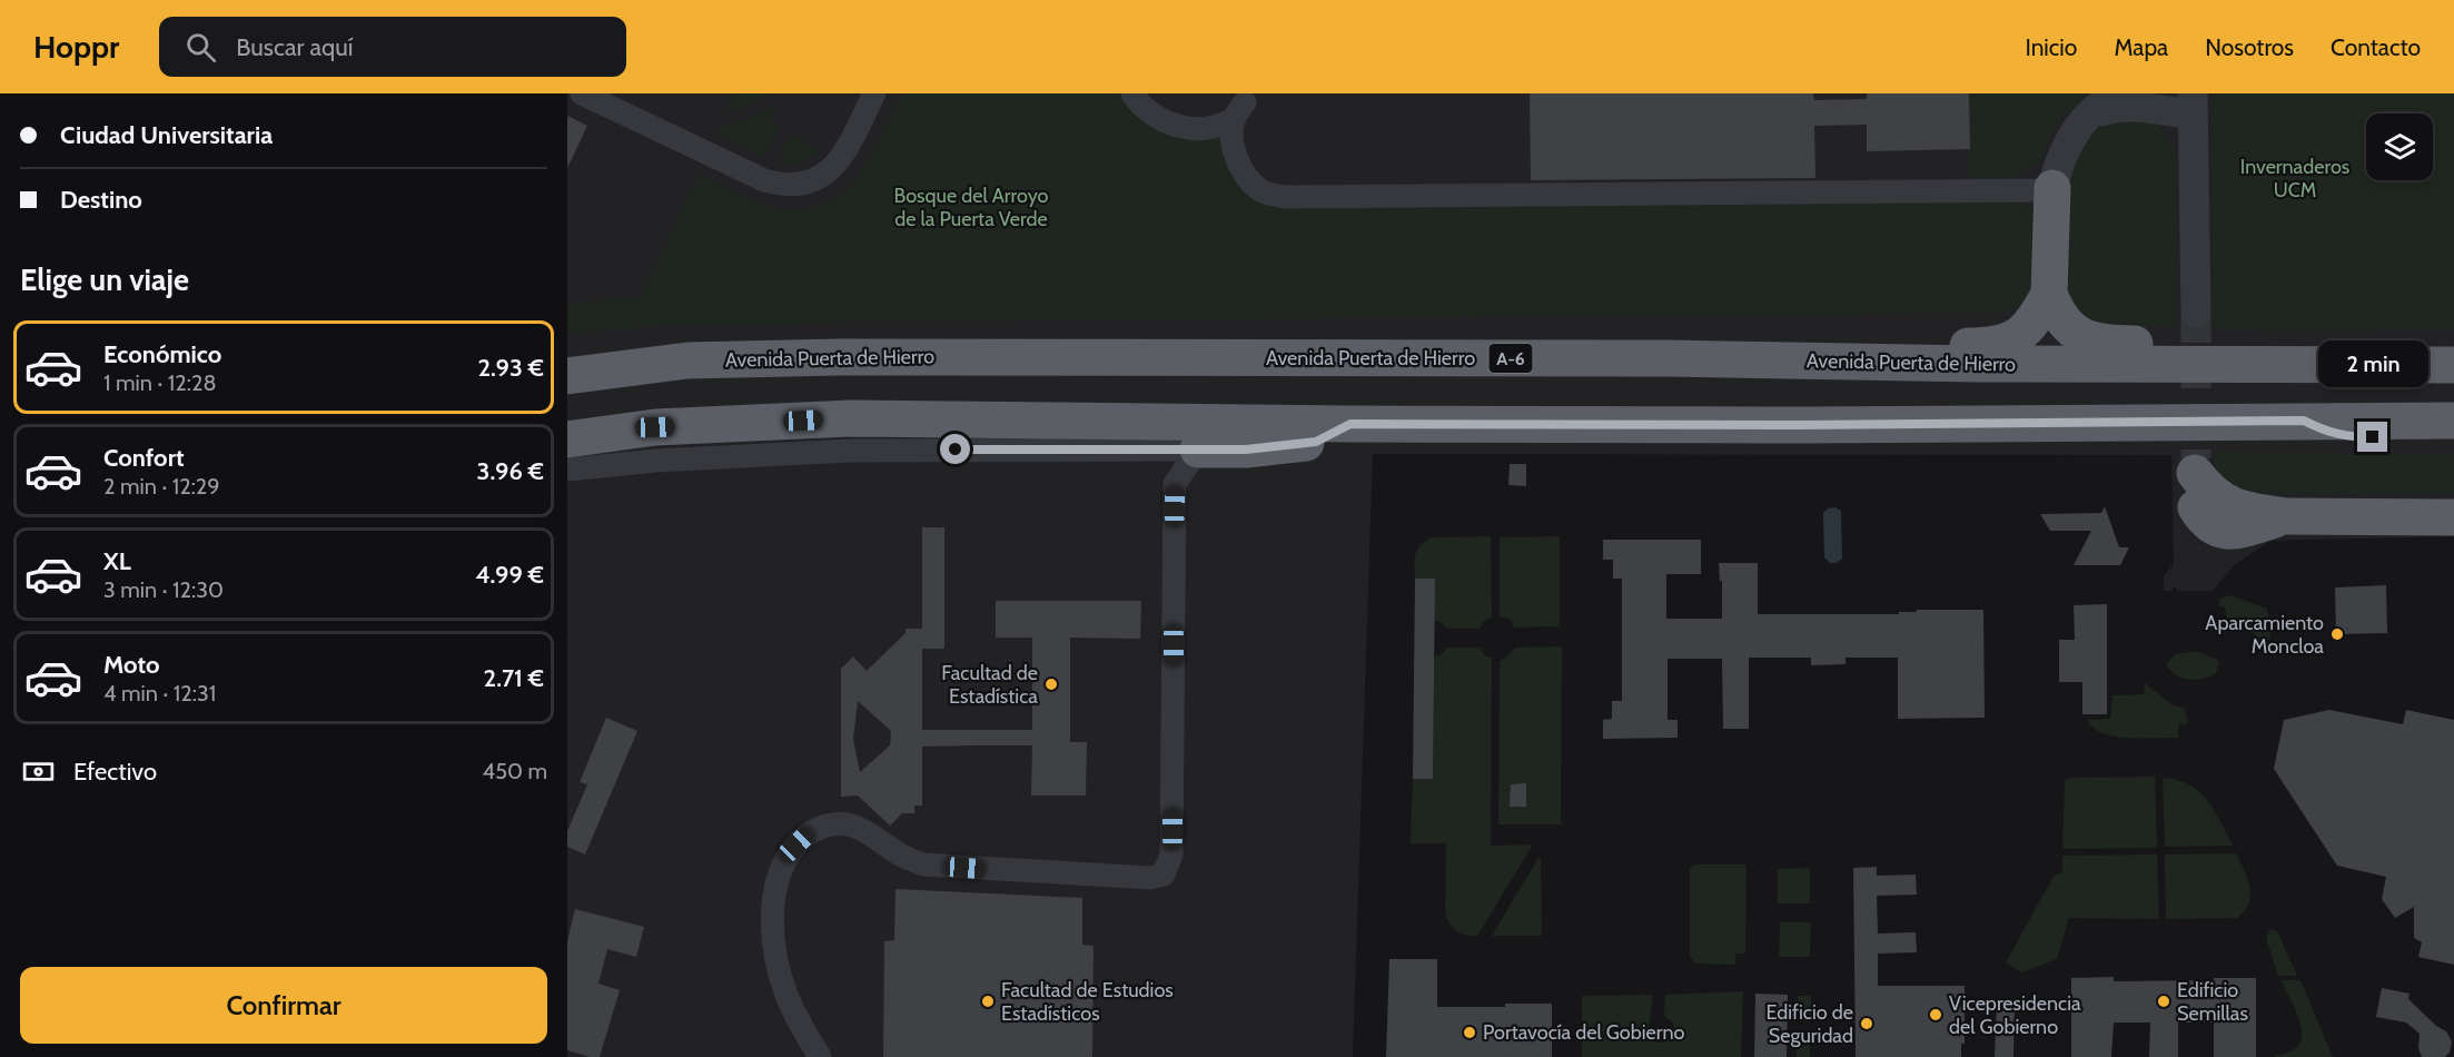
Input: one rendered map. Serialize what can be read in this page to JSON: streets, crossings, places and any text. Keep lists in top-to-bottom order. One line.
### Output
{"streets":{"highway":["Avenida Puerta de Hierro","A-6"]},"parks":["Invernaderos UCM","Bosque del Arroyo de la Puerta Verde"],"places":["Aparcamiento Moncloa","Facultad de Estadística","Facultad de Estudios Estadísticos","Edificio Semillas","Vicepresidencia del Gobierno","Edificio de Seguridad","Portavocía del Gobierno"],"page":{"header":"Hoppr","search":"Buscar aquí","nav":["Inicio","Mapa","Nosotros","Contacto"],"banner":["Ciudad Universitaria","Destino"],"heading":"Elige un viaje","list":[{"name":"Económico","note":"1 min · 12:28","value":"2.93 €"},{"name":"Confort","note":"2 min · 12:29","value":"3.96 €"},{"name":"XL","note":"3 min · 12:30","value":"4.99 €"},{"name":"Moto","note":"4 min · 12:31","value":"2.71 €"}],"bubble":"2 min","pay":["Efectivo","450 m"],"buttons":"Confirmar"}}
